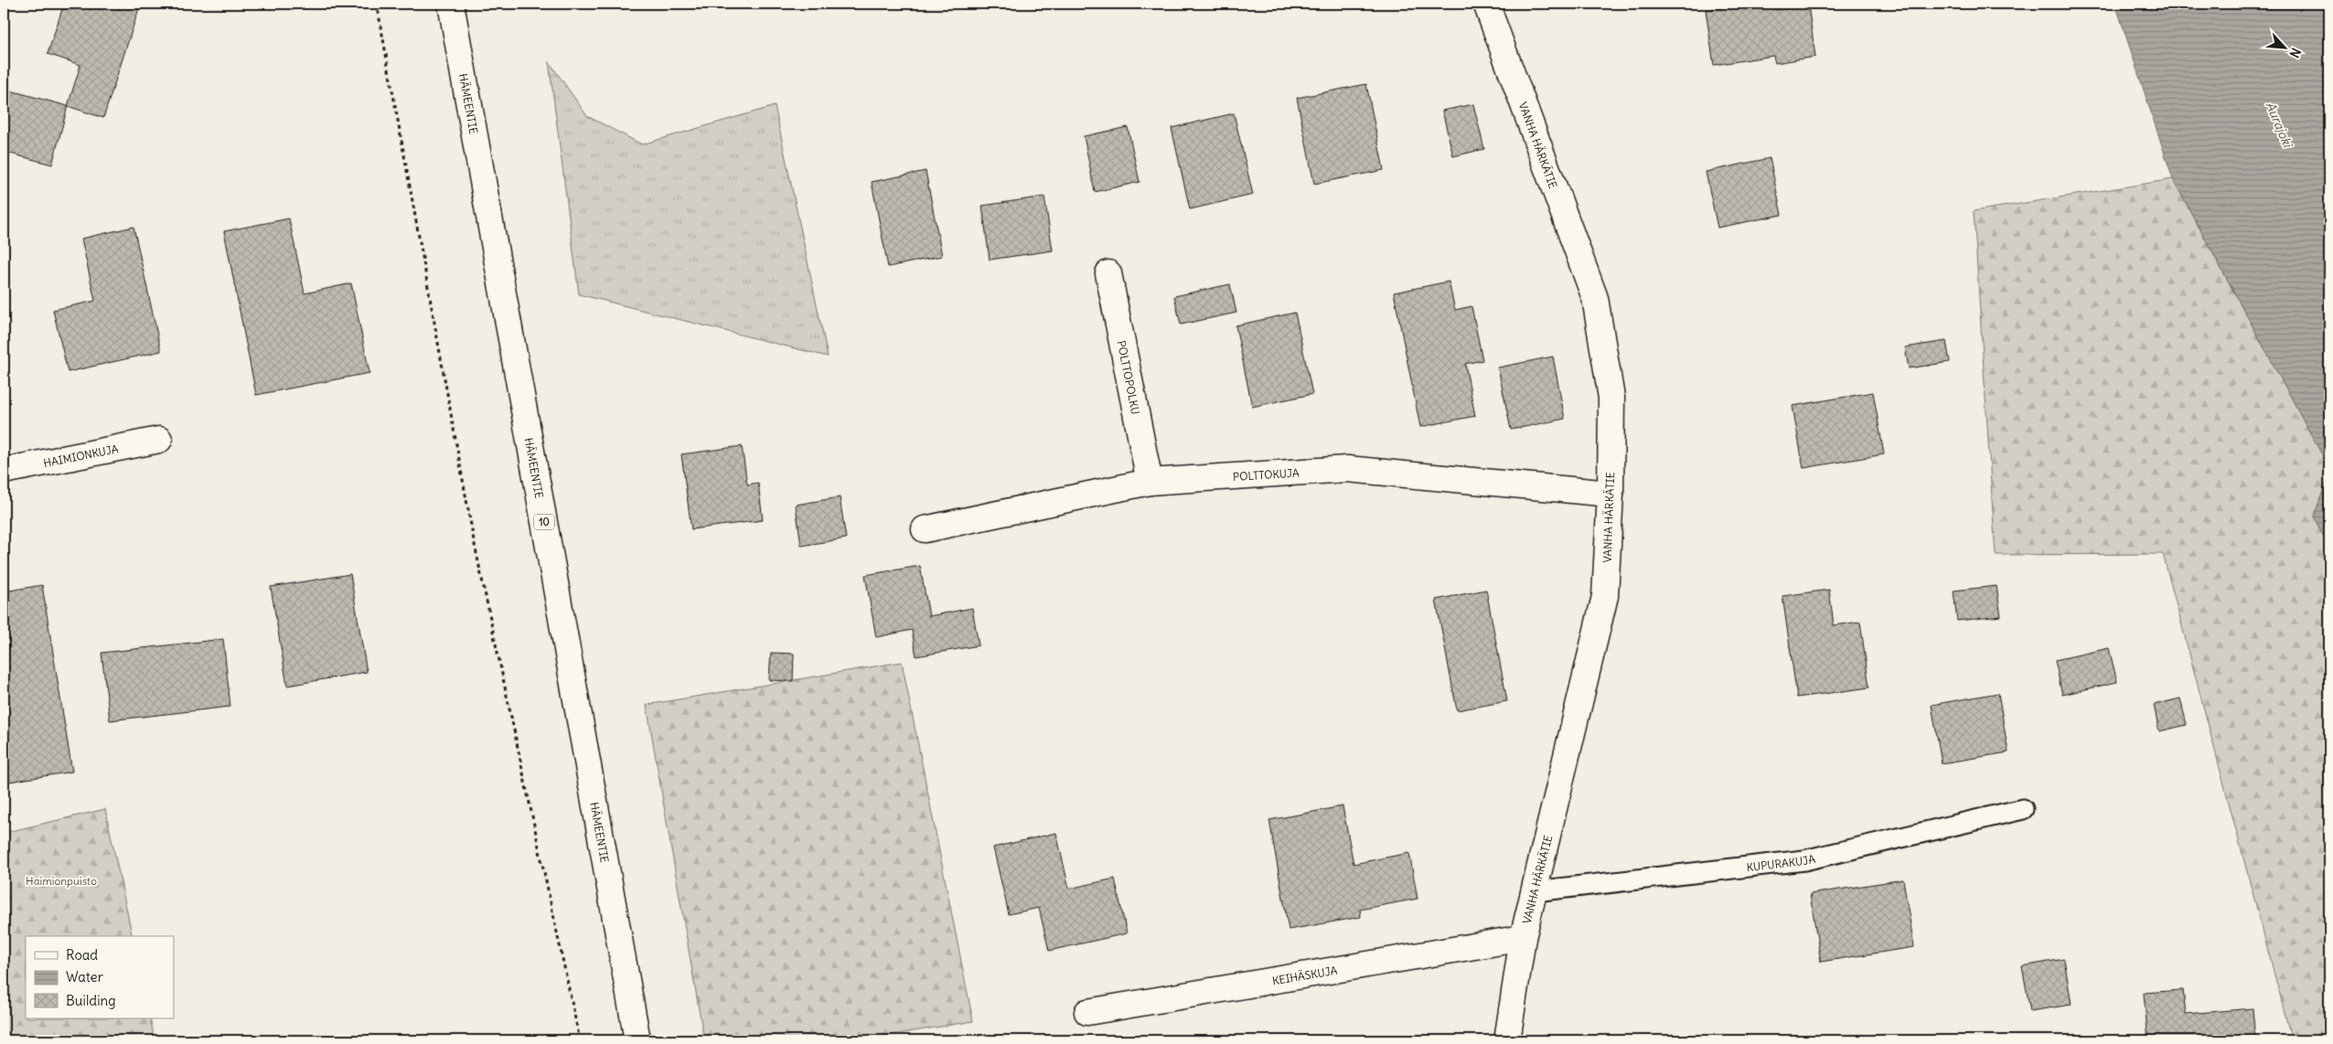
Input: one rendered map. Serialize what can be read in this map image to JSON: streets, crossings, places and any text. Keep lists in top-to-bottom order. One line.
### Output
{"streets":{"main road":["HÄMEENTIE","VANHA HÄRKÄTIE","POLTTOPOLKU","HAIMIONKUJA","POLTTOKUJA","10","KEIHÄSKUJA"],"lane":["KUPURAKUJA"]},"crossings":[["VANHA HÄRKÄTIE","POLTTOKUJA"],["VANHA HÄRKÄTIE","KUPURAKUJA"],["VANHA HÄRKÄTIE","KEIHÄSKUJA"],["POLTTOPOLKU","POLTTOKUJA"]],"water":["Aurajoki"],"parks":["Haimionpuisto"],"legend":["Road","Water","Building"],"north":"bottom right"}
